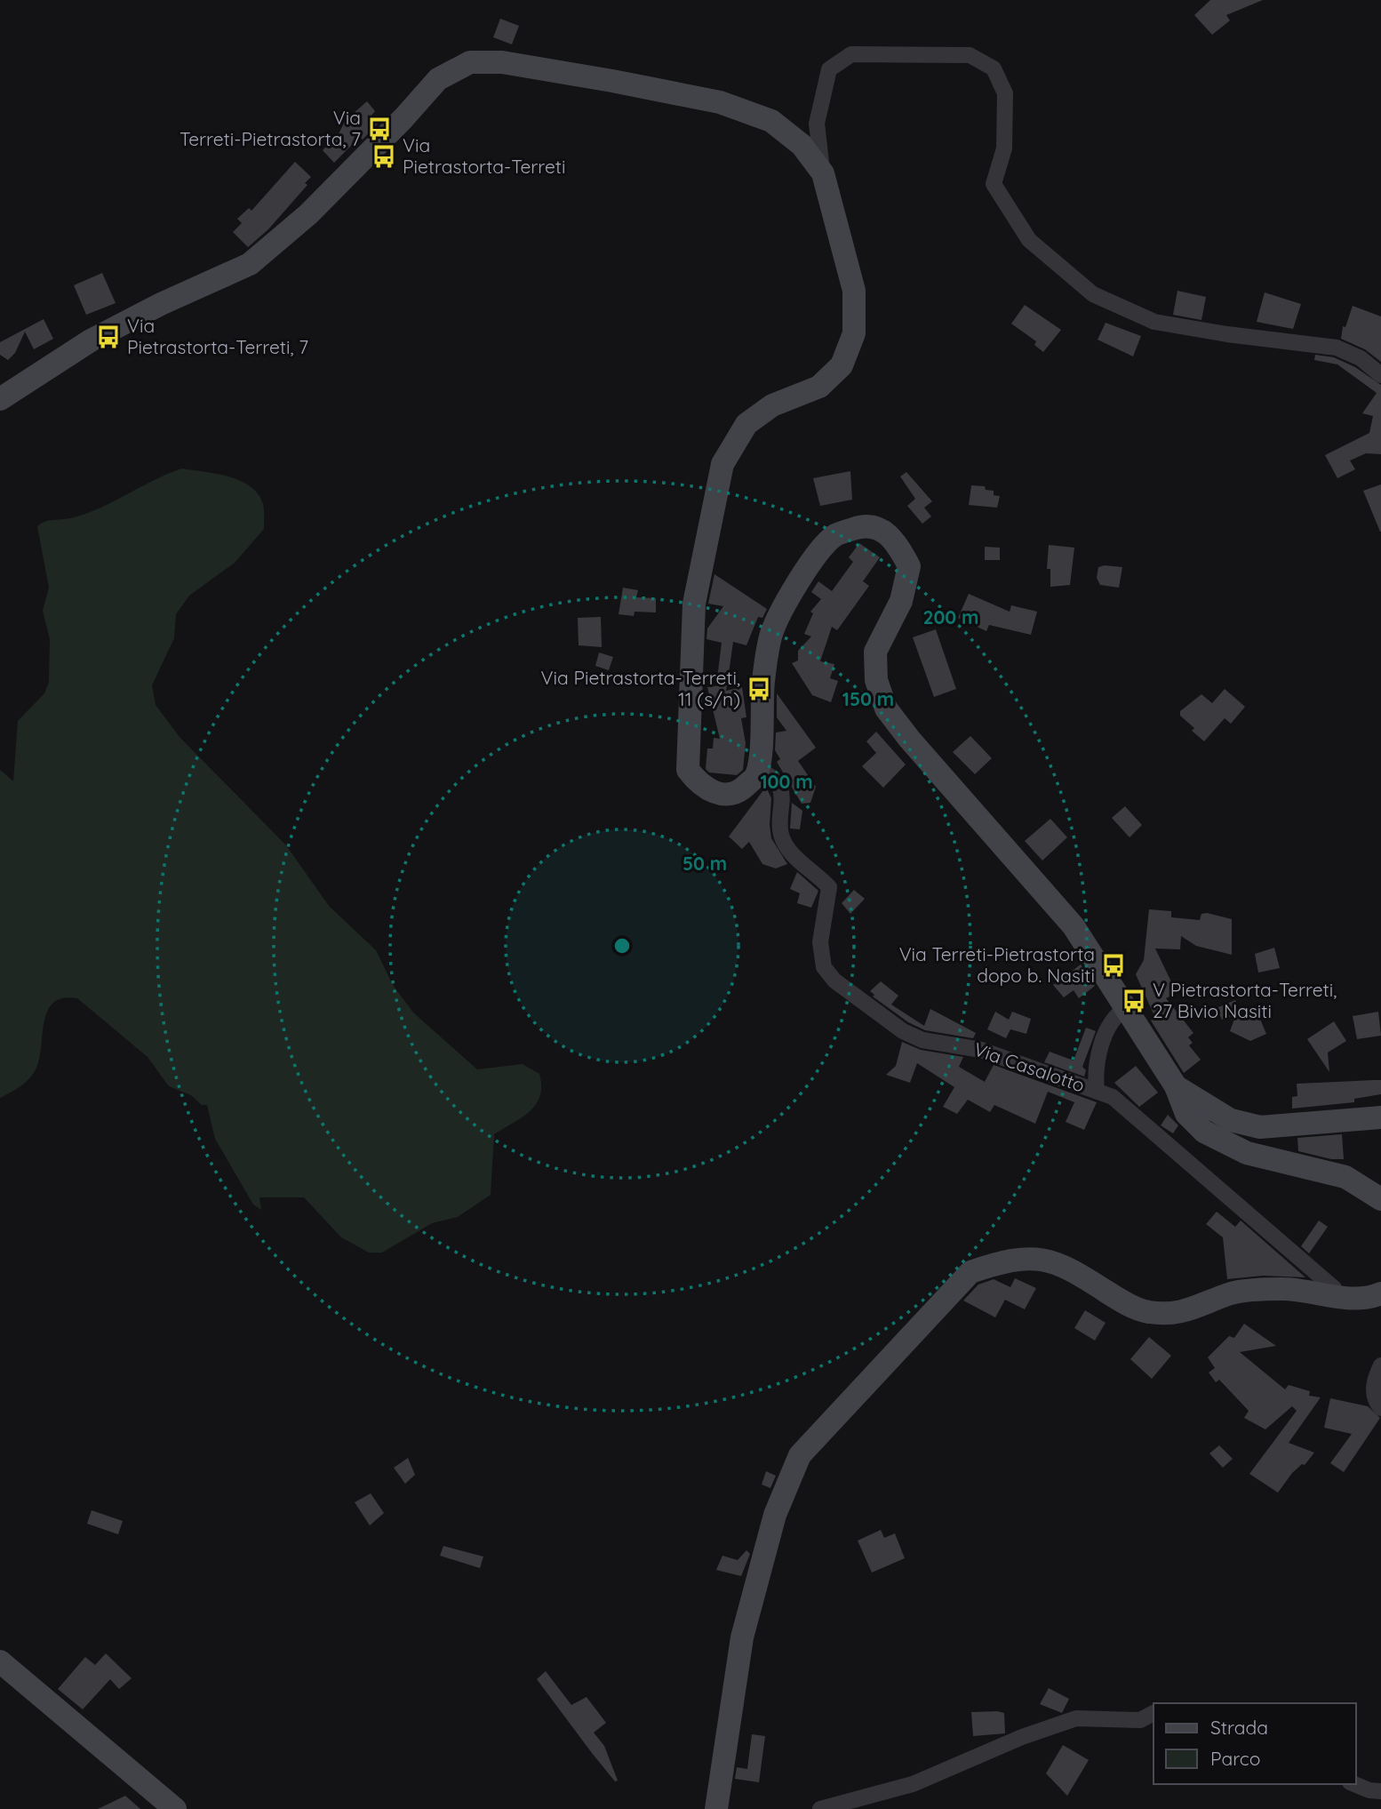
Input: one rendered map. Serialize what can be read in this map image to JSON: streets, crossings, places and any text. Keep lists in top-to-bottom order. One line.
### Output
{"streets":{"street":["Via Casalotto"]},"places":{"bus stop":["Via Terreti-Pietrastorta, 7","Via Pietrastorta-Terreti","Via Pietrastorta-Terreti, 7","Via Pietrastorta-Terreti, 11 (s/n)","Via Terreti-Pietrastorta dopo b. Nasiti","V Pietrastorta-Terreti, 27 Bivio Nasiti"]},"legend":["Strada","Parco"],"rings":["200 m","150 m","100 m","50 m"]}
